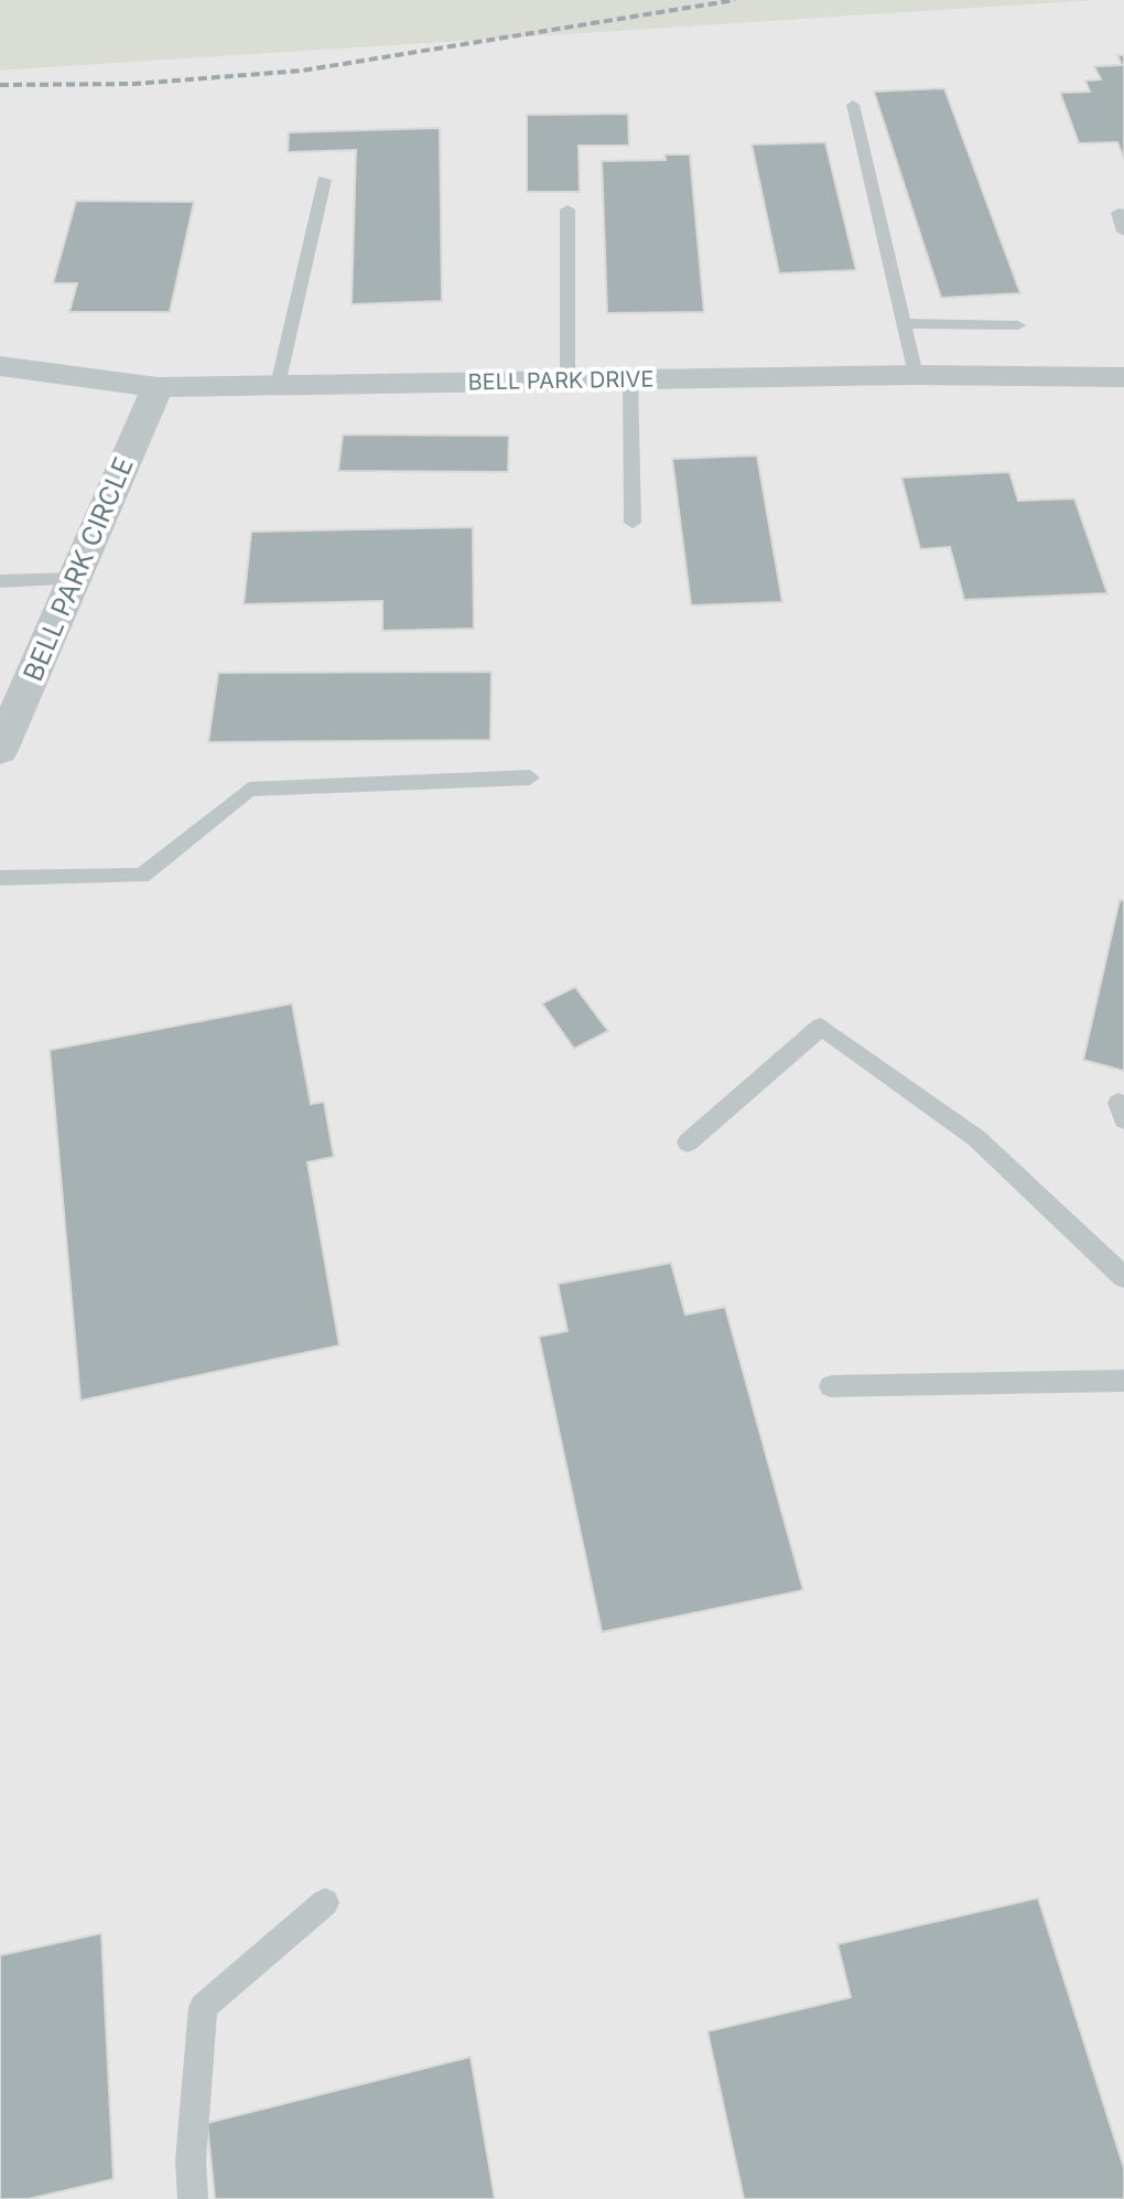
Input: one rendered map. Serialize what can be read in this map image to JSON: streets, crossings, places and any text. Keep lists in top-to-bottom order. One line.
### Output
{"streets":{"street":["BELL PARK DRIVE","BELL PARK CIRCLE"]},"crossings":[["BELL PARK DRIVE","BELL PARK CIRCLE"]]}
